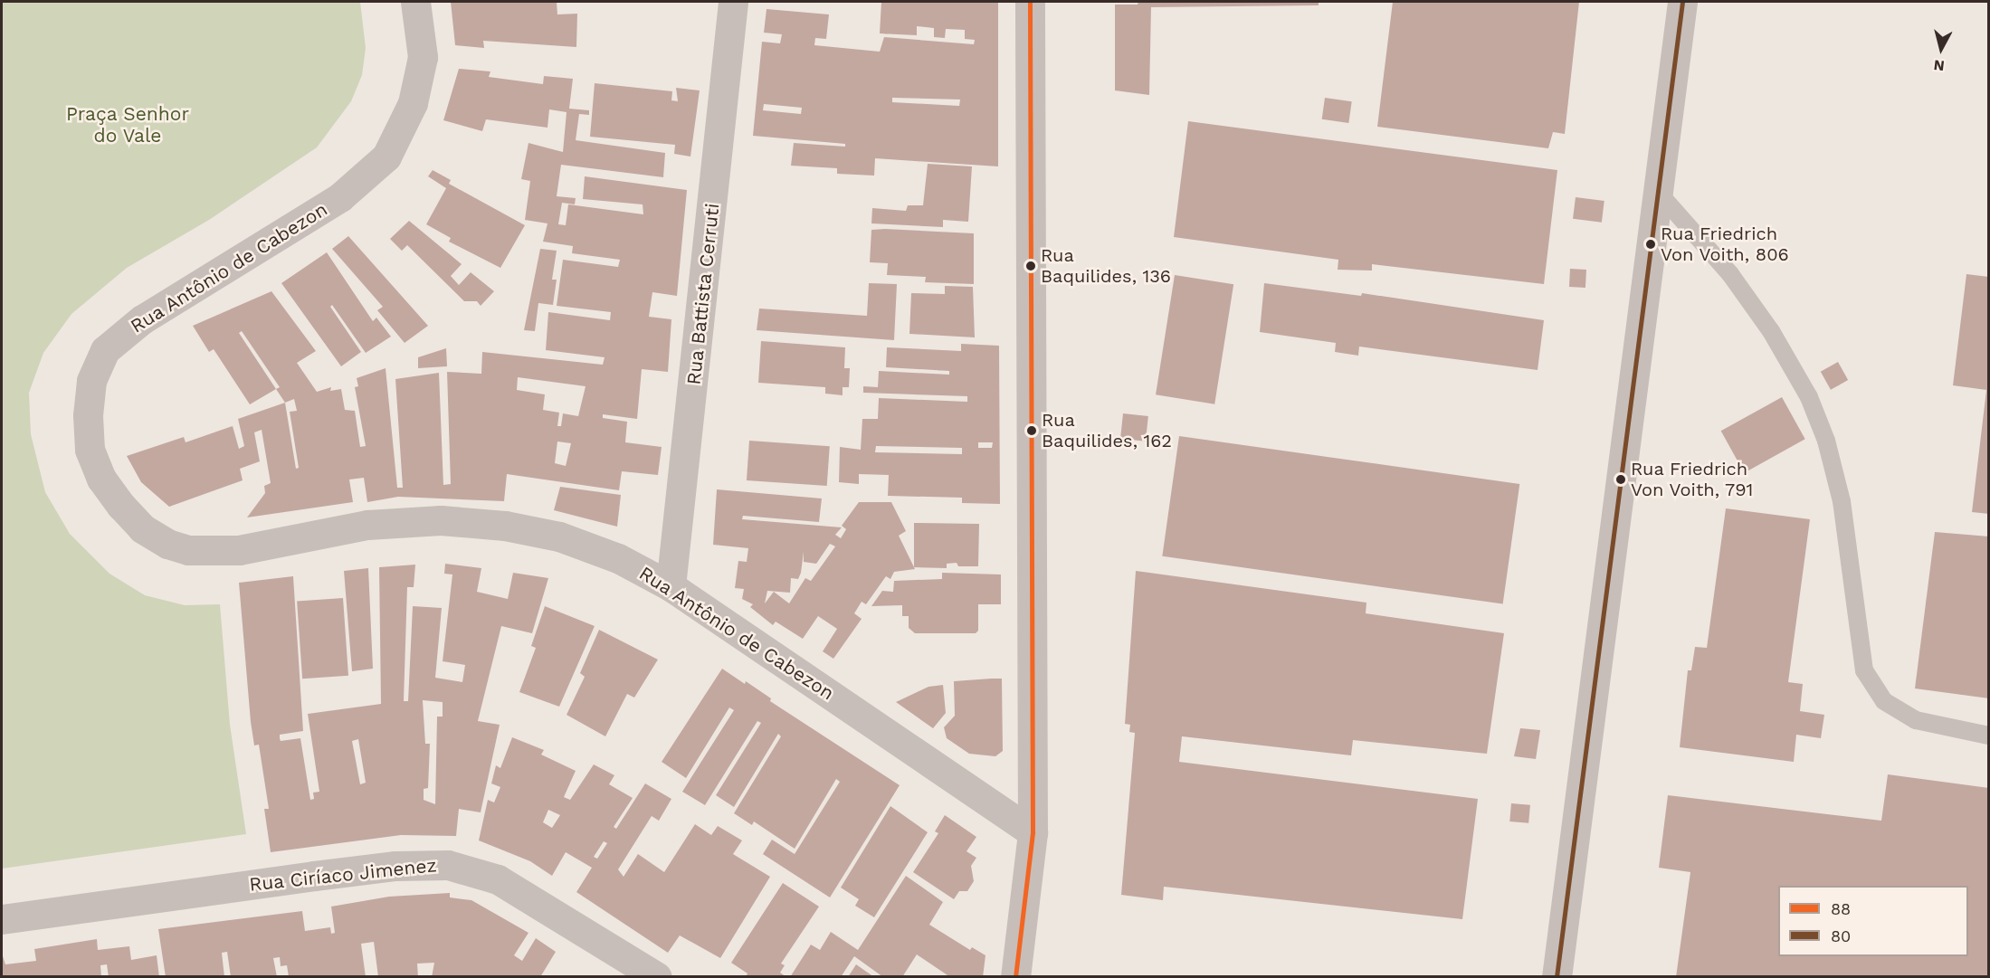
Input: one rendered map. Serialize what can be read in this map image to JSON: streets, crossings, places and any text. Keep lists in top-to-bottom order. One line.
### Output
{"streets":{"street":["Rua Antônio de Cabezon","Rua Battista Cerruti","Rua Ciríaco Jimenez"]},"crossings":[["Rua Antônio de Cabezon","Rua Battista Cerruti"]],"parks":["Praça Senhor do Vale"],"places":["Rua Friedrich Von Voith, 806","Rua Baquilides, 136","Rua Baquilides, 162","Rua Friedrich Von Voith, 791"],"lines":["transit line 88","transit line 80"],"legend":["88","80"],"north":"bottom"}
